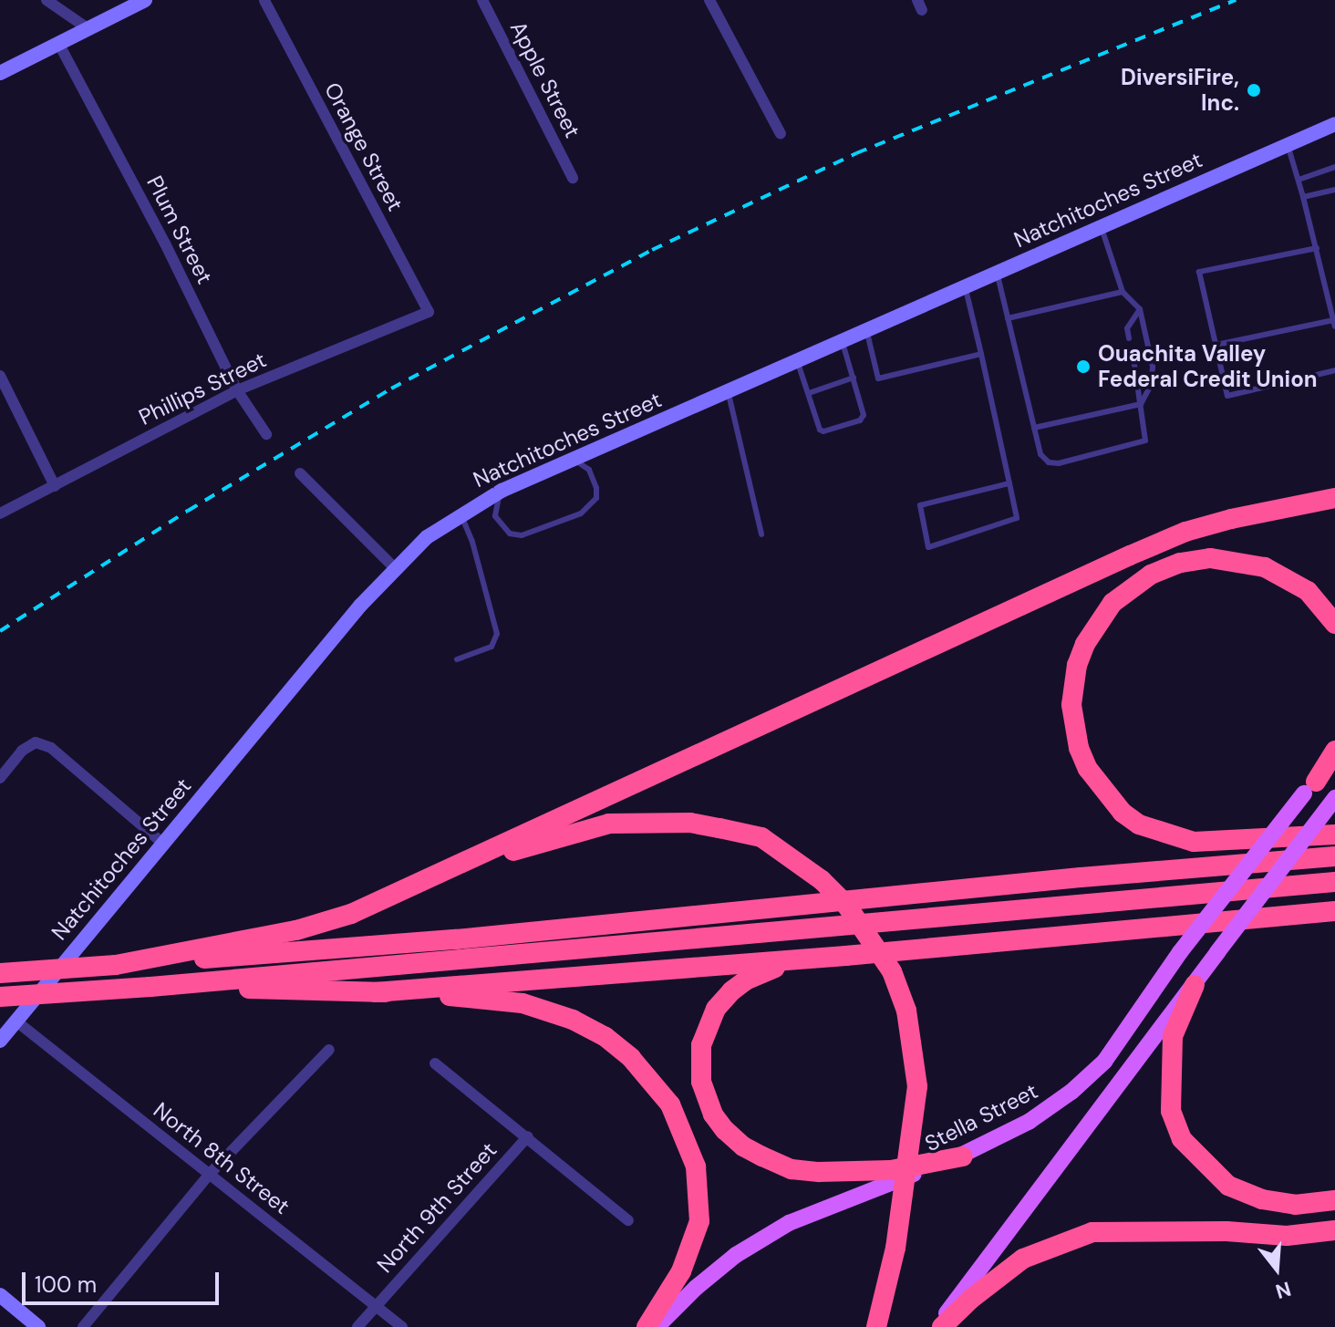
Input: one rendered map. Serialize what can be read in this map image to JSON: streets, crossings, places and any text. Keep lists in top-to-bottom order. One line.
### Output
{"streets":{"main road":["Stella Street"],"street":["Apple Street","Orange Street","Natchitoches Street","Plum Street","Phillips Street","North 8th Street","North 9th Street"]},"crossings":[["Orange Street","Phillips Street"],["Natchitoches Street","North 8th Street"],["Plum Street","Phillips Street"],["North 8th Street","North 9th Street"]],"places":["DiversiFire, Inc.","Ouachita Valley Federal Credit Union"],"scale_bar":"100 m","north":"bottom"}
